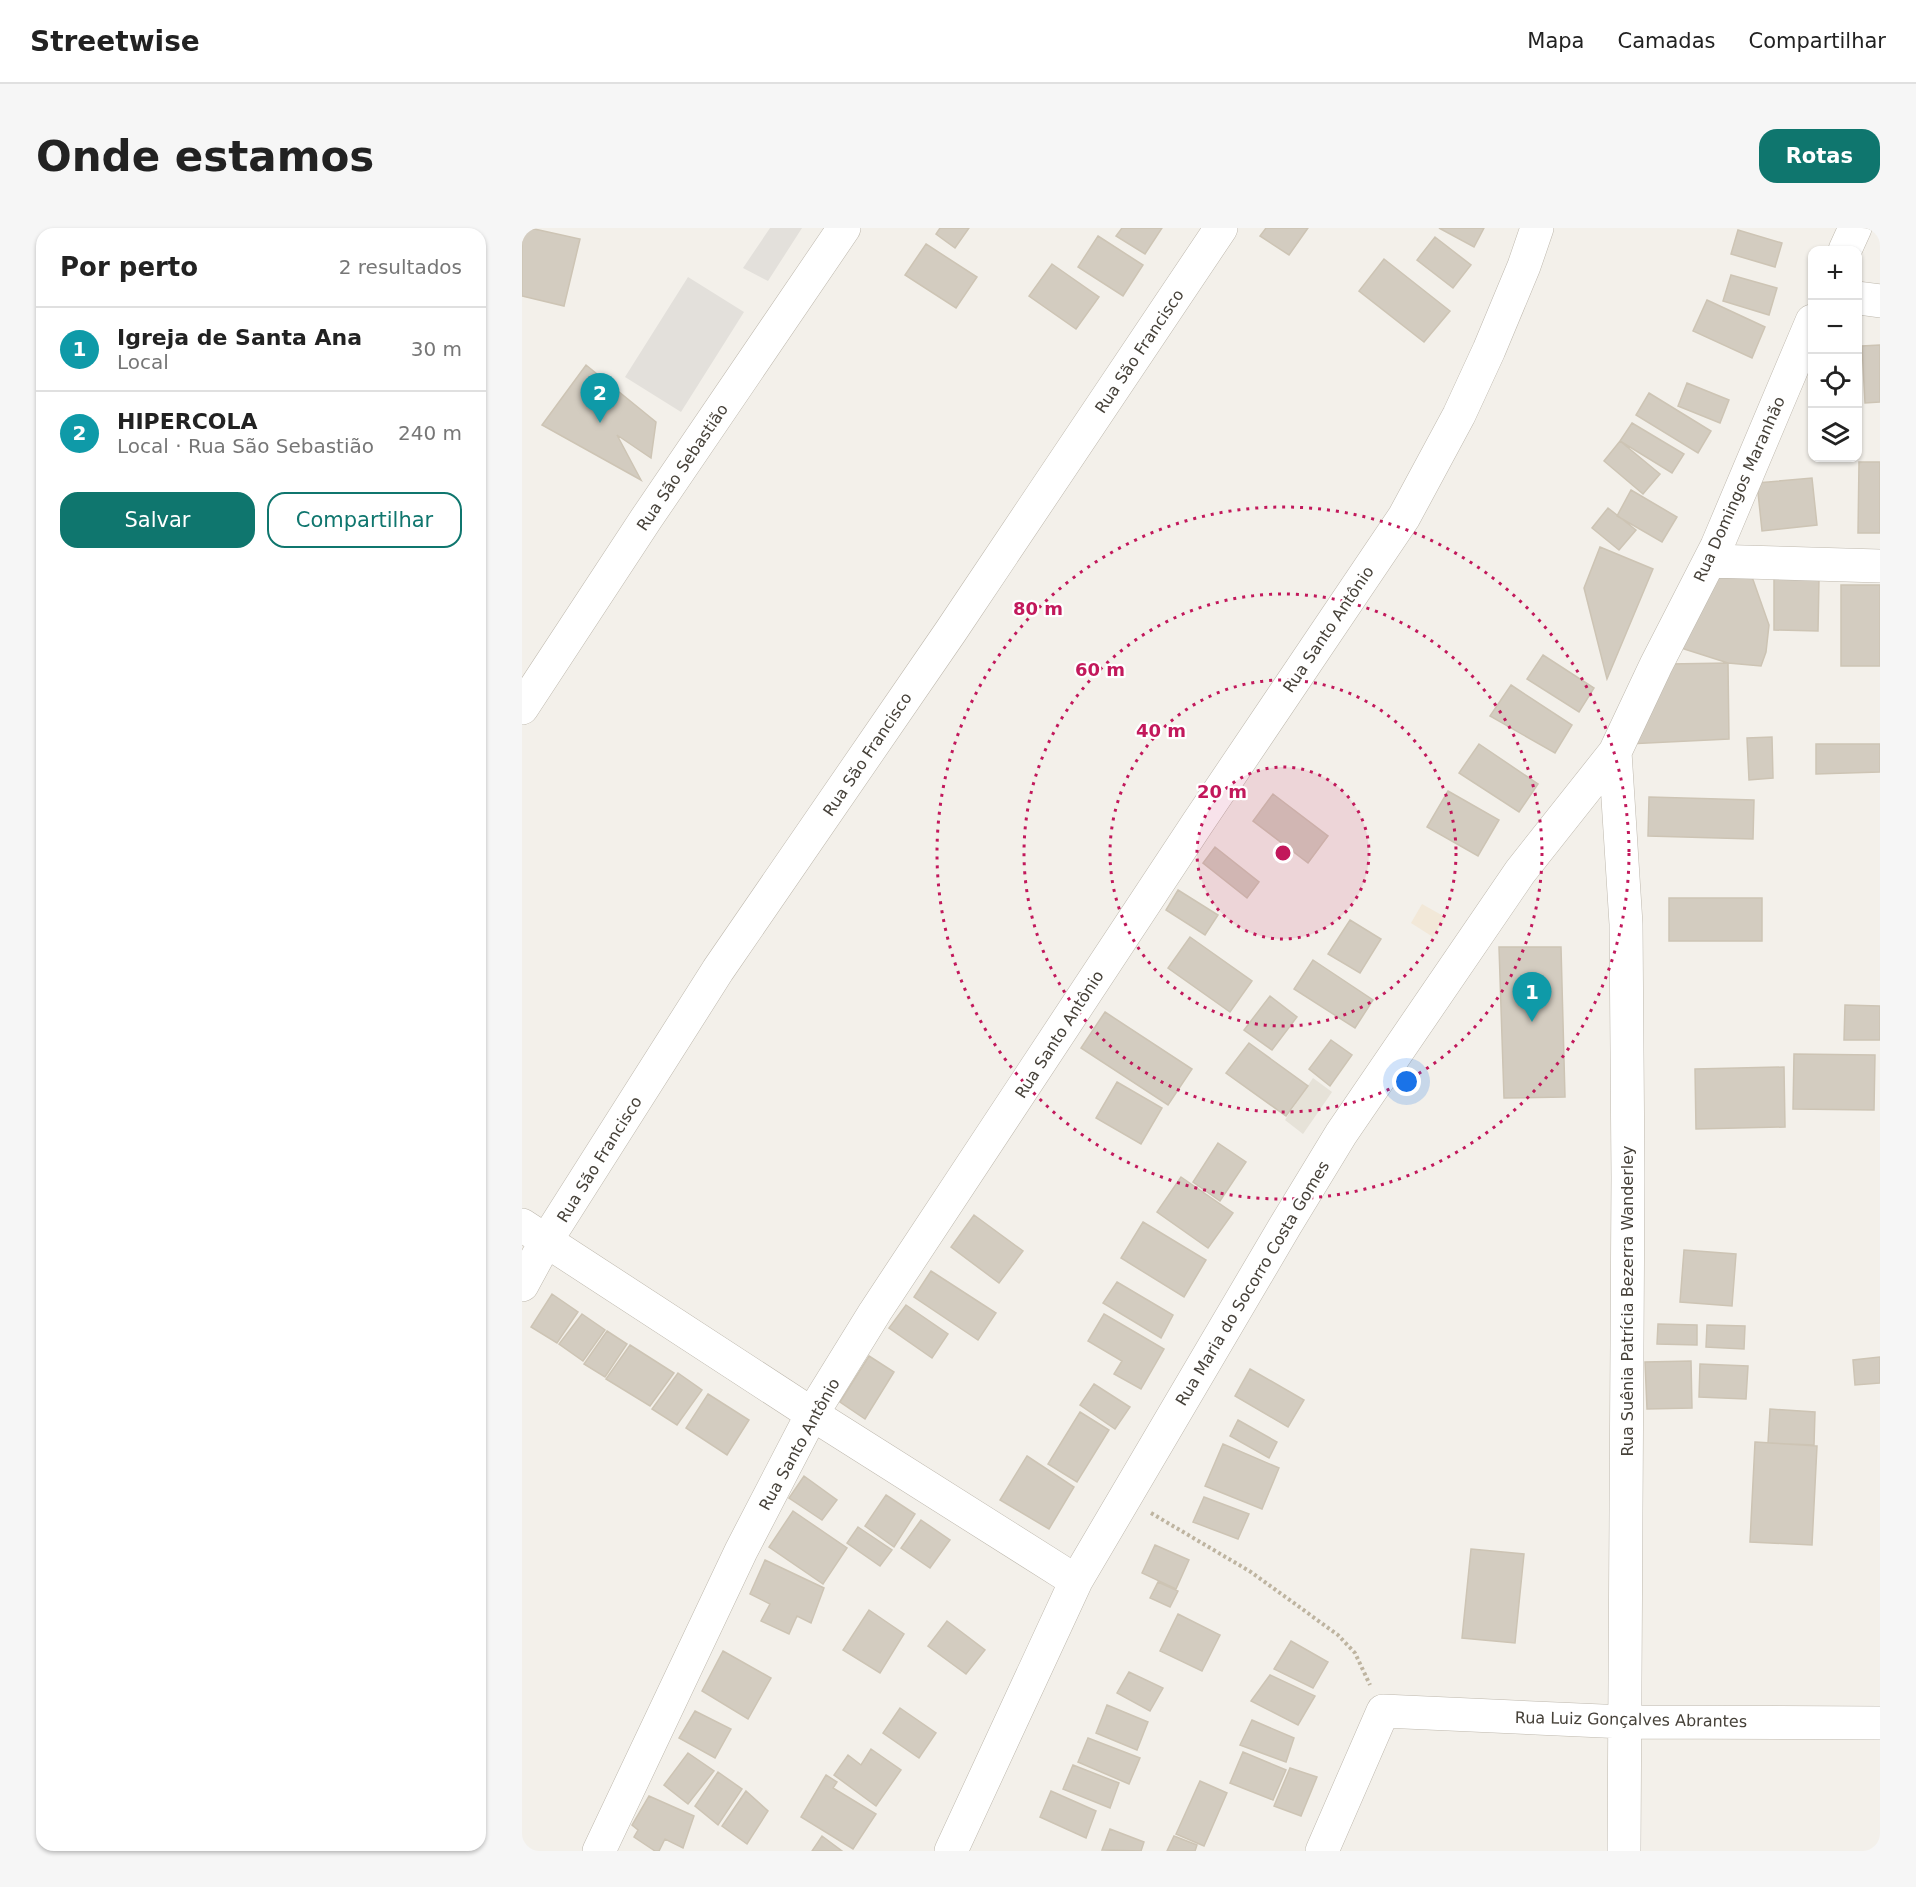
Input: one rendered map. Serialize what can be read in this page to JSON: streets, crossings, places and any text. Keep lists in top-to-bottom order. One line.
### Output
{"streets":{"street":["Rua São Francisco","Rua São Sebastião","Rua Domingos Maranhão","Rua Santo Antônio","Rua Maria do Socorro Costa Gomes","Rua Suênia Patrícia Bezerra Wanderley","Rua Luiz Gonçalves Abrantes"]},"crossings":[["Rua Domingos Maranhão","Rua Maria do Socorro Costa Gomes"],["Rua Domingos Maranhão","Rua Suênia Patrícia Bezerra Wanderley"],["Rua Maria do Socorro Costa Gomes","Rua Suênia Patrícia Bezerra Wanderley"],["Rua Suênia Patrícia Bezerra Wanderley","Rua Luiz Gonçalves Abrantes"]],"page":{"header":"Streetwise","nav":["Mapa","Camadas","Compartilhar"],"buttons":["Rotas",["Salvar","Compartilhar"]],"title":"Onde estamos","heading":["Por perto","2 resultados"],"map_buttons":["+","−"],"list":[{"mark":"1","name":"Igreja de Santa Ana","note":"Local","value":"30 m"},{"mark":"2","name":"HIPERCOLA","note":"Local · Rua São Sebastião","value":"240 m"}],"pins":["2","1"]},"rings":["80 m","60 m","40 m","20 m"]}
